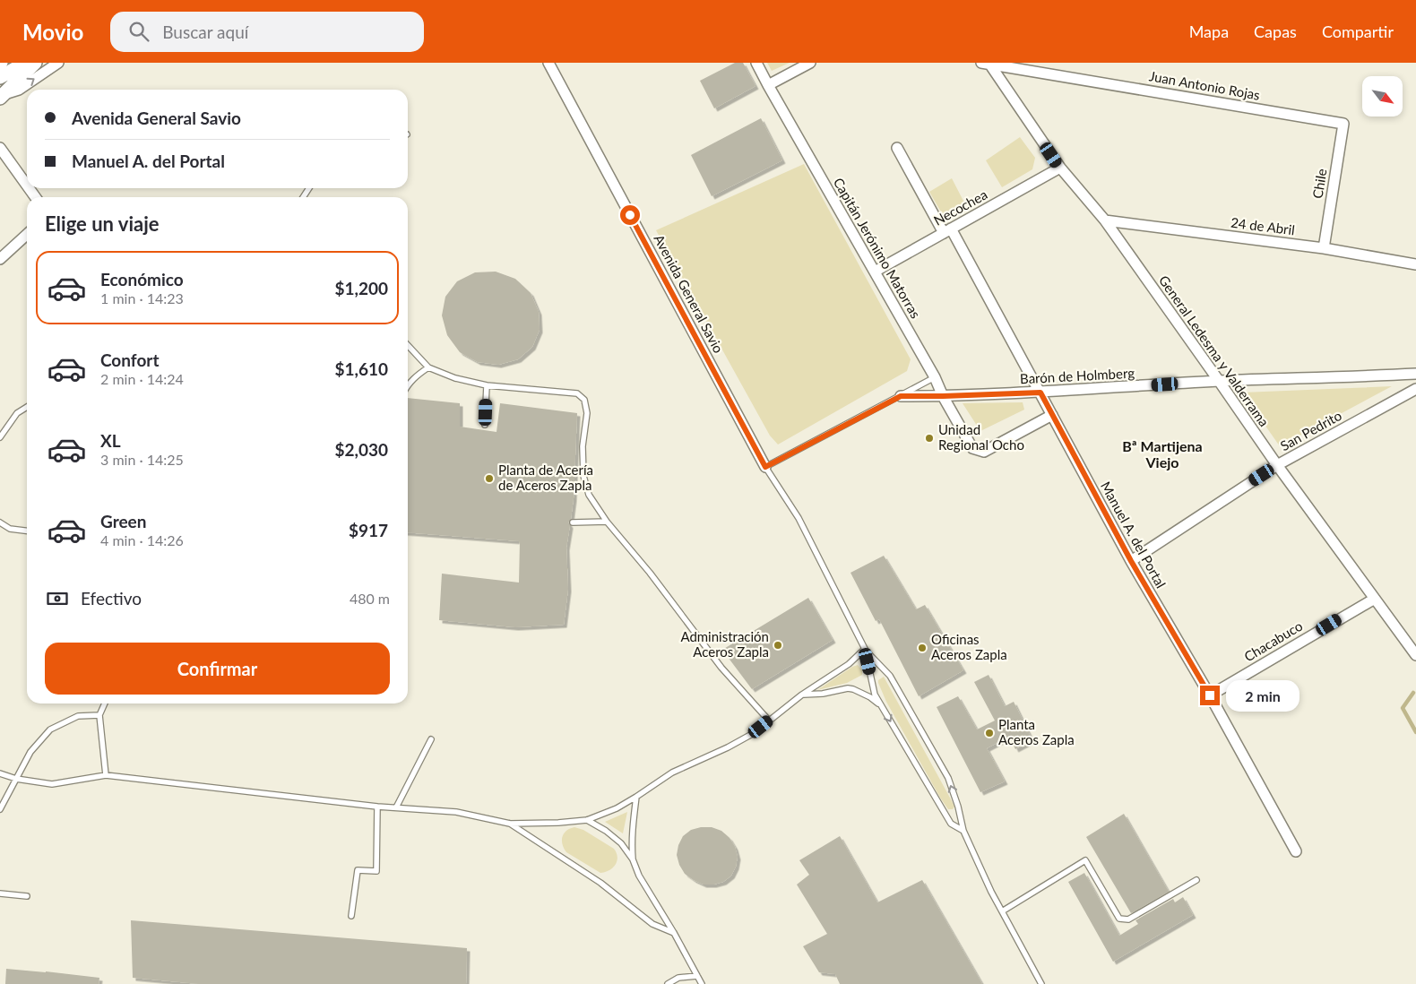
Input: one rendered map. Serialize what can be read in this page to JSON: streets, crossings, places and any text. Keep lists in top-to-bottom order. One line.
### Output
{"streets":{"street":["Juan Antonio Rojas","Chile","Necochea","24 de Abril","Capitán Jerónimo Matorras","Avenida General Savio","General Ledesma y Valderrama","Barón de Holmberg","San Pedrito","Manuel A. del Portal","Chacabuco"]},"crossings":[["Juan Antonio Rojas","Chile"],["Juan Antonio Rojas","General Ledesma y Valderrama"],["Chile","24 de Abril"],["Necochea","Capitán Jerónimo Matorras"],["Necochea","General Ledesma y Valderrama"],["Necochea","Manuel A. del Portal"],["24 de Abril","General Ledesma y Valderrama"],["Capitán Jerónimo Matorras","Barón de Holmberg"],["Capitán Jerónimo Matorras","Manuel A. del Portal"],["General Ledesma y Valderrama","Barón de Holmberg"],["General Ledesma y Valderrama","San Pedrito"],["General Ledesma y Valderrama","Chacabuco"],["Barón de Holmberg","Manuel A. del Portal"],["San Pedrito","Manuel A. del Portal"],["Manuel A. del Portal","Chacabuco"]],"districts":["Bª Martijena Viejo"],"places":["Unidad Regional Ocho","Planta de Acería de Aceros Zapla","Administración Aceros Zapla","Oficinas Aceros Zapla","Planta Aceros Zapla"],"north":"bottom right","page":{"header":"Movio","search":"Buscar aquí","nav":["Mapa","Capas","Compartir"],"banner":["Avenida General Savio","Manuel A. del Portal"],"heading":"Elige un viaje","list":[{"name":"Económico","note":"1 min · 14:23","value":"$1,200"},{"name":"Confort","note":"2 min · 14:24","value":"$1,610"},{"name":"XL","note":"3 min · 14:25","value":"$2,030"},{"name":"Green","note":"4 min · 14:26","value":"$917"}],"pay":["Efectivo","480 m"],"buttons":"Confirmar","bubble":"2 min"}}
